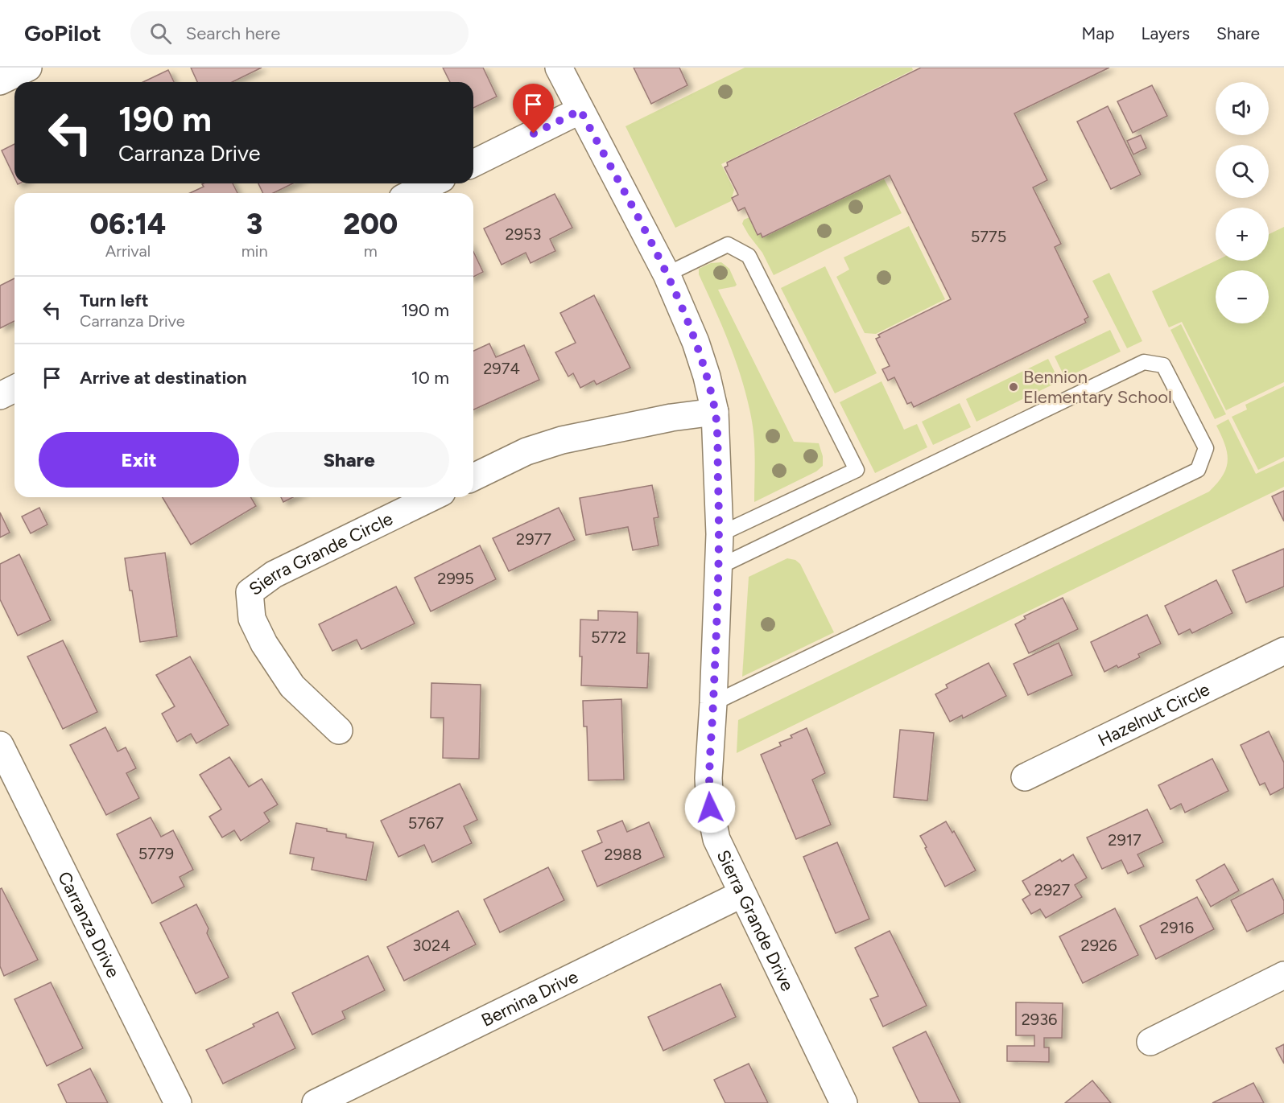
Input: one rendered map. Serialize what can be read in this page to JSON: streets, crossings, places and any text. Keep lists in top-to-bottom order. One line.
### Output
{"streets":{"street":["Sierra Grande Circle","Hazelnut Circle","Sierra Grande Drive","Carranza Drive","Bernina Drive"]},"crossings":[["Sierra Grande Drive","Bernina Drive"]],"places":["Bennion Elementary School"],"house_numbers":["2953","5775","2974","2977","2995","5772","5767","2917","5779","2988","2927","2916","3024","2926","2936"],"page":{"header":"GoPilot","search":"Search here","nav":["Map","Layers","Share"],"map_buttons":["+","−"],"turn":["190 m","Carranza Drive"],"eta":["06:14","Arrival","3","min","200","m"],"list":[{"name":"Turn left","note":"Carranza Drive","value":"190 m"},{"name":"Arrive at destination","value":"10 m"}],"buttons":["Exit","Share"]}}
